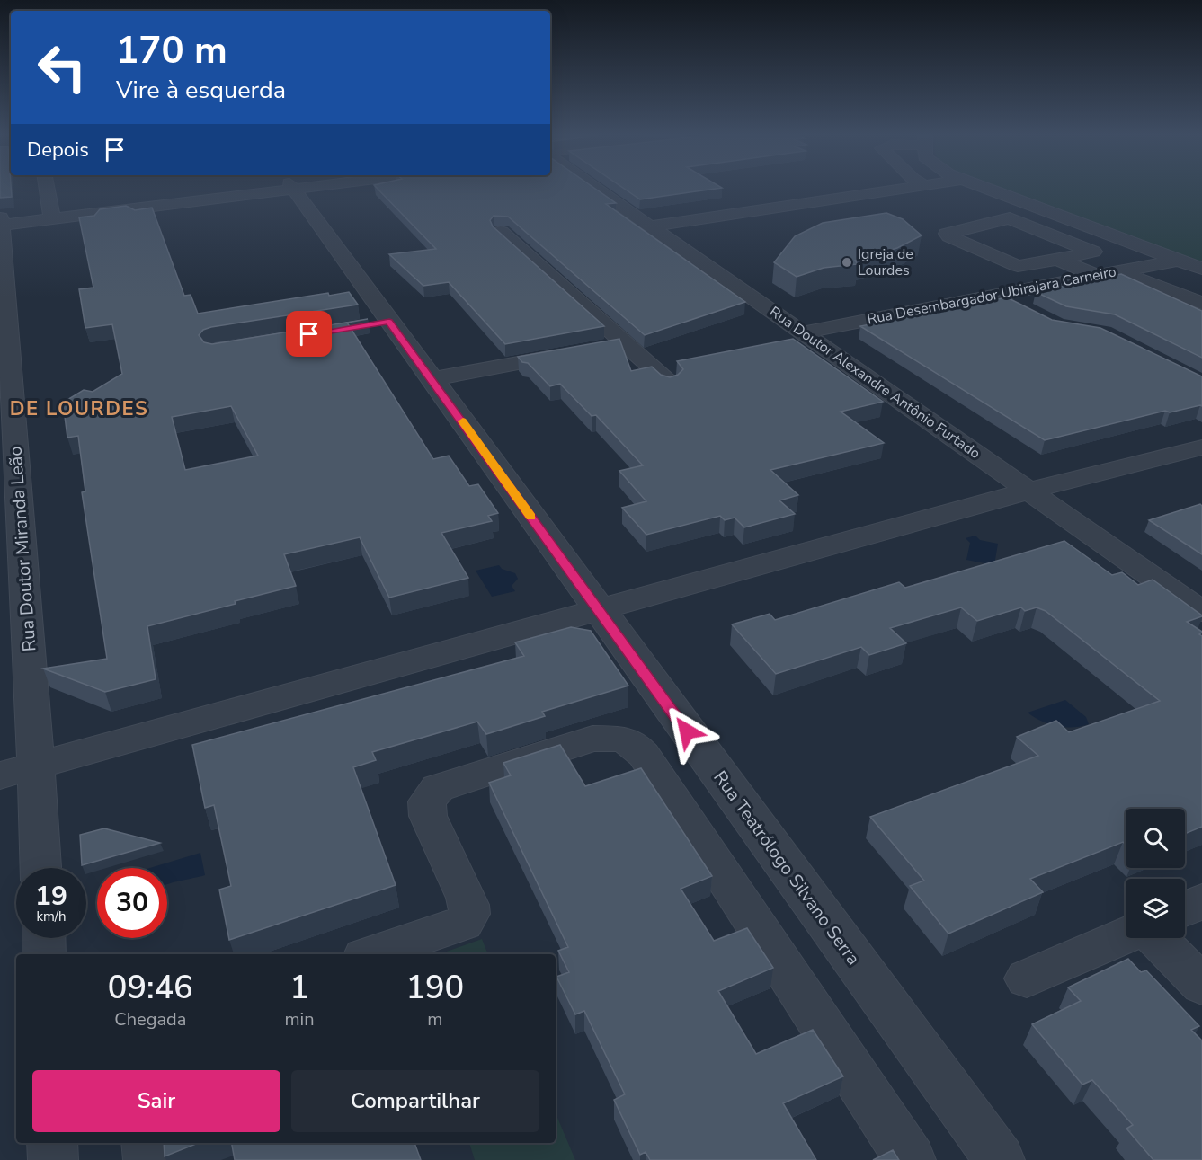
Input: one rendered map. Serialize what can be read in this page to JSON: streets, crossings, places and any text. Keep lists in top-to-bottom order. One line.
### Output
{"streets":{"street":["Rua Desembargador Ubirajara Carneiro","Rua Doutor Alexandre Antônio Furtado","Rua Doutor Miranda Leão","Rua Teatrólogo Silvano Serra"]},"crossings":[["Rua Desembargador Ubirajara Carneiro","Rua Doutor Alexandre Antônio Furtado"]],"districts":["DE LOURDES"],"places":["Igreja de Lourdes"],"page":{"turn":["170 m","Vire à esquerda"],"then":"Depois","speed":"19 km/h","limit":"30","eta":["09:46","Chegada","1","min","190","m"],"buttons":["Sair","Compartilhar"]}}
